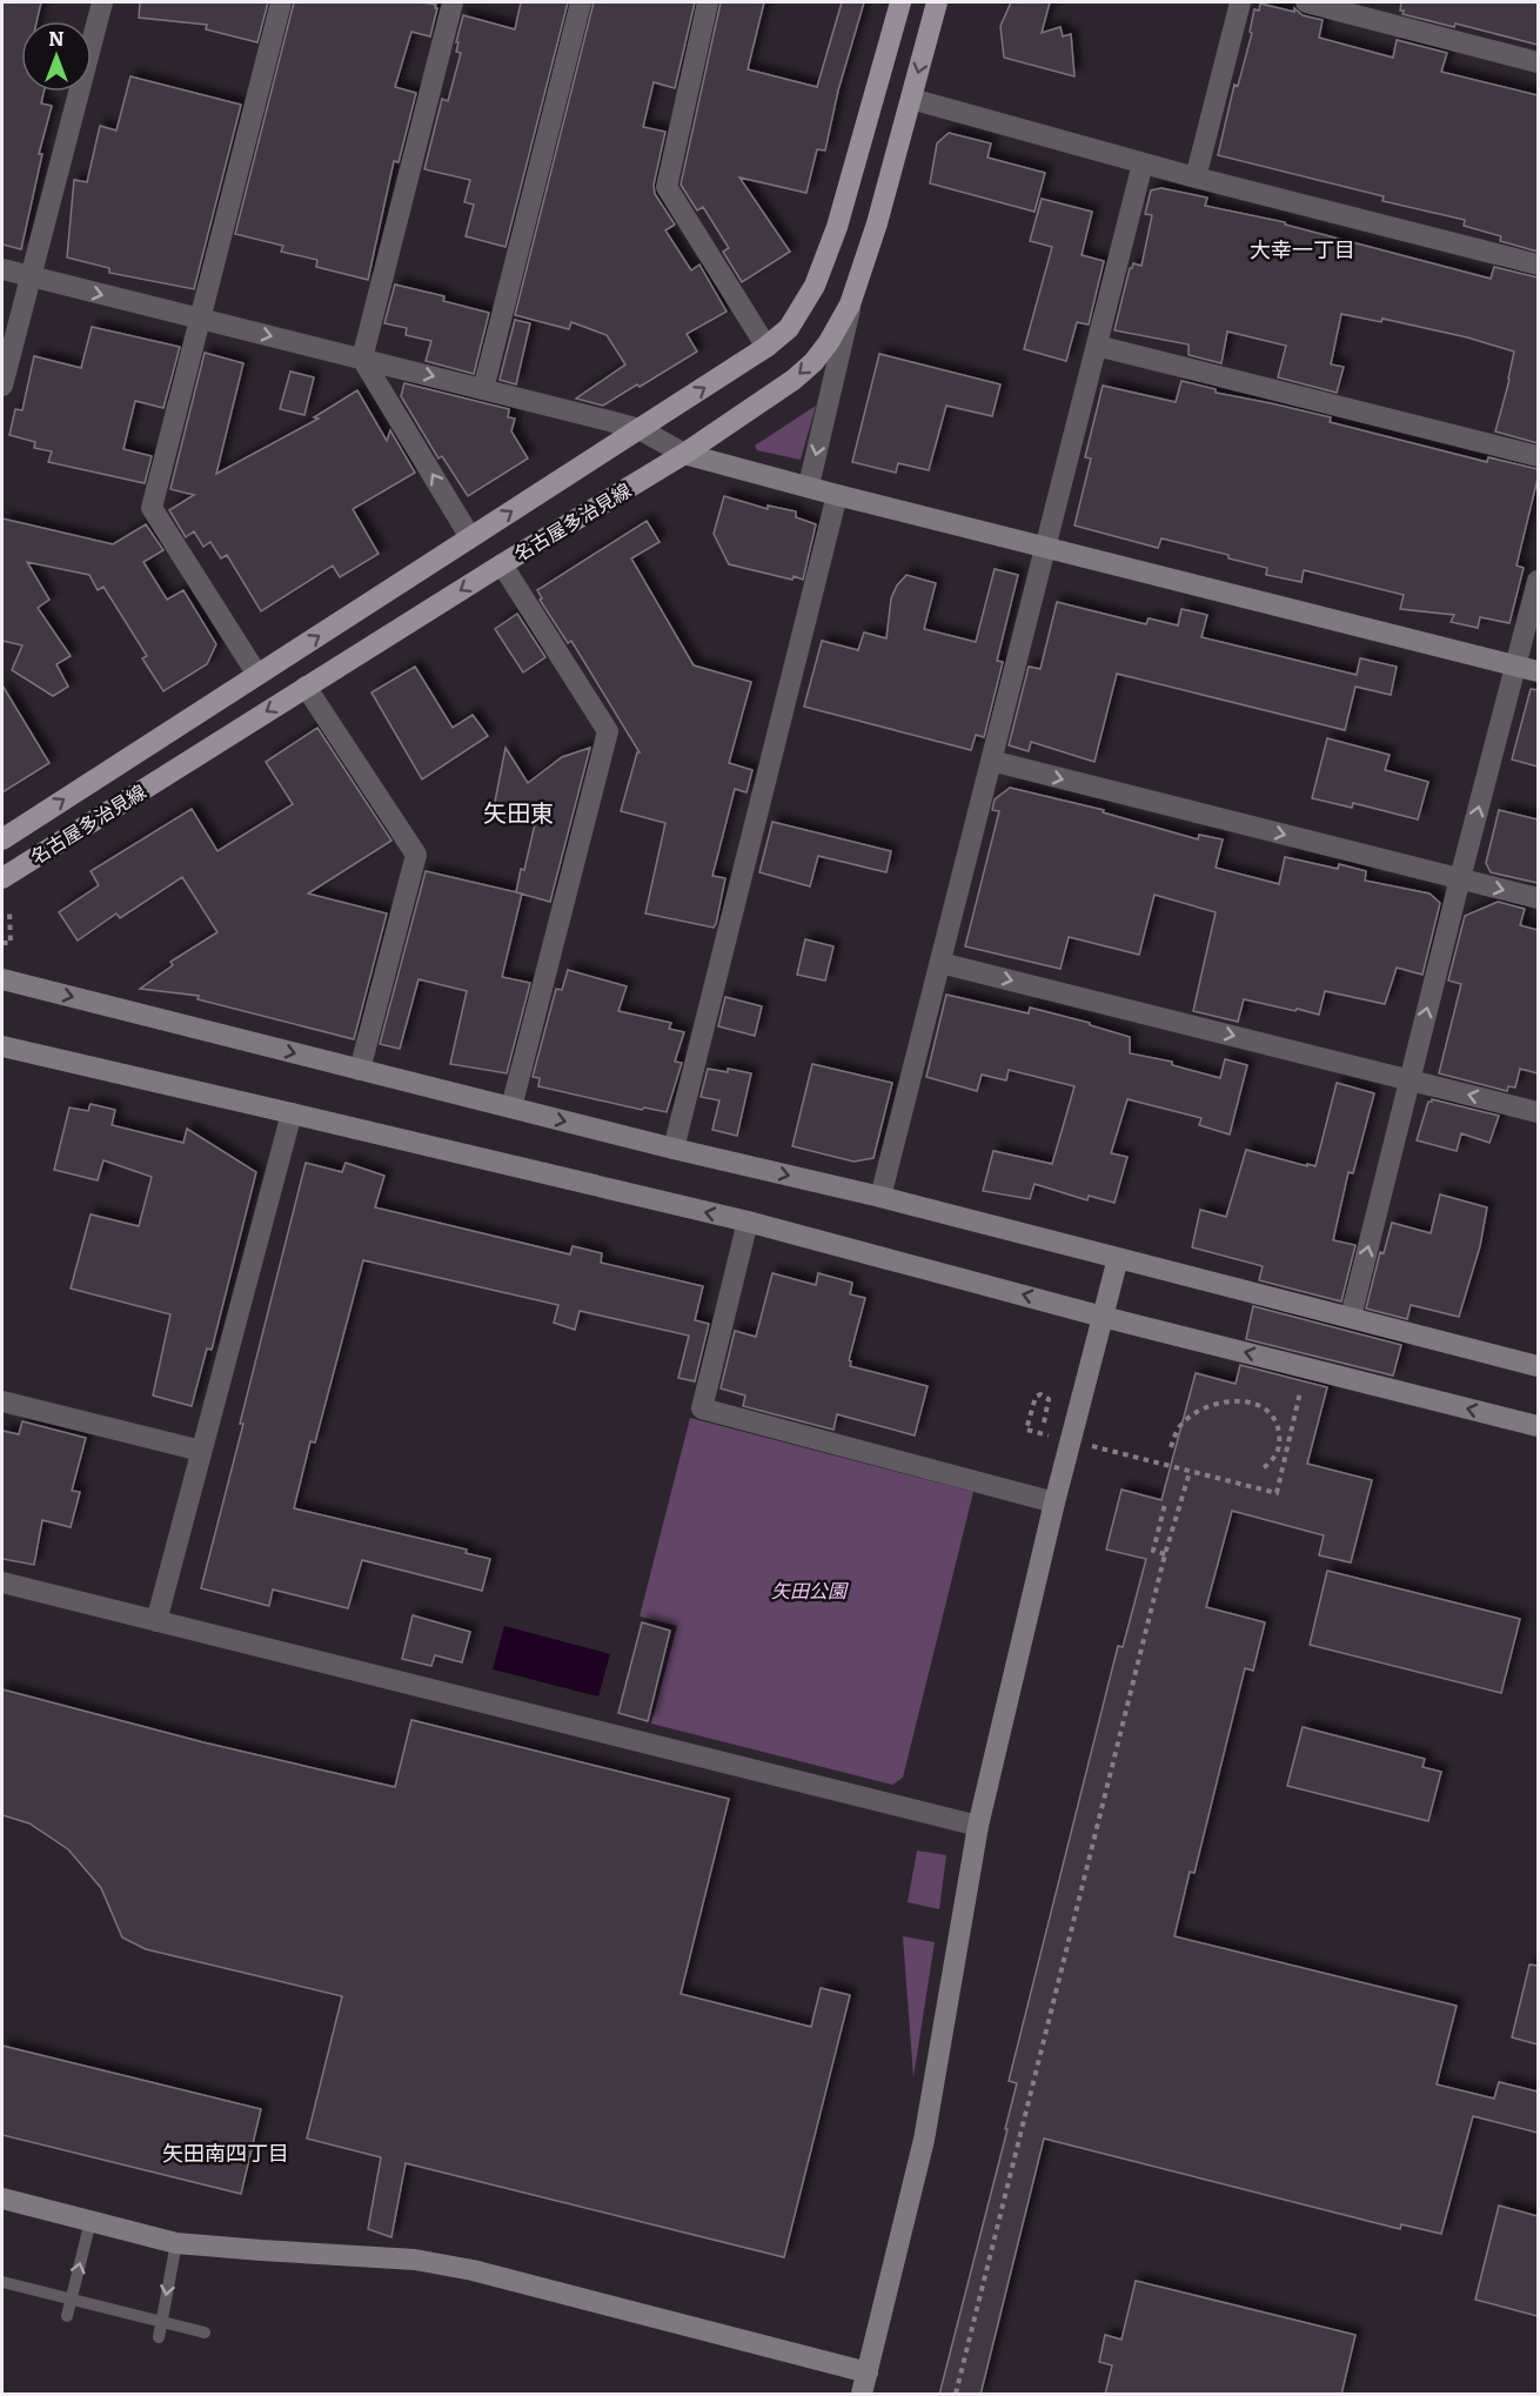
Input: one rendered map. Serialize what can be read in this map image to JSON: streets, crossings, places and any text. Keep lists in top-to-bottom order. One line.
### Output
{"streets":{"main road":["名古屋多治見線"]},"districts":["大幸一丁目","矢田東","矢田南四丁目"],"parks":["矢田公園"],"north":"top"}
